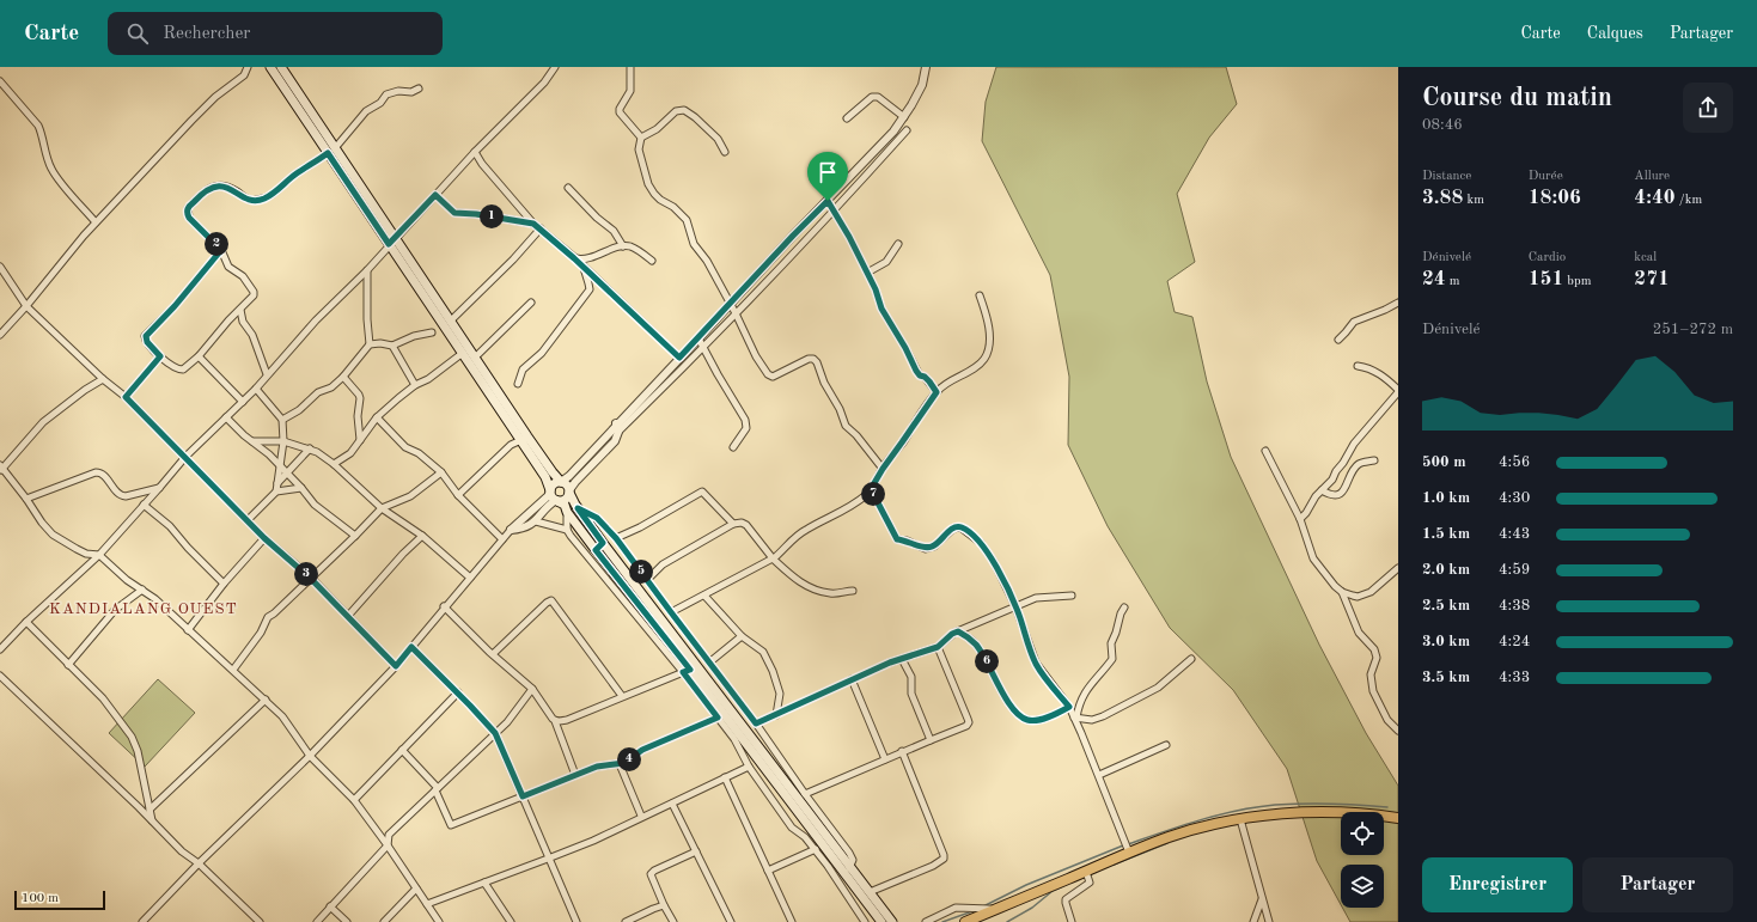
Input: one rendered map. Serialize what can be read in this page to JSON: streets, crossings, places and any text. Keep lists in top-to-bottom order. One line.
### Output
{"districts":["KANDIALANG OUEST"],"scale_bar":"100 m","page":{"header":"Carte","search":"Rechercher","nav":["Carte","Calques","Partager"],"heading":["Course du matin","08:46"],"stats":[["Distance","3.88 km"],["Durée","18:06"],["Allure","4:40 /km"],["Dénivelé","24 m"],["Cardio","151 bpm"],["kcal","271"]],"pins":["1","2","7","5","3","6","4"],"chart":["Dénivelé","251–272 m"],"list":[{"name":"500 m","note":"4:56"},{"name":"1.0 km","note":"4:30"},{"name":"1.5 km","note":"4:43"},{"name":"2.0 km","note":"4:59"},{"name":"2.5 km","note":"4:38"},{"name":"3.0 km","note":"4:24"},{"name":"3.5 km","note":"4:33"}],"buttons":["Enregistrer","Partager"],"scale":"100 m"}}
